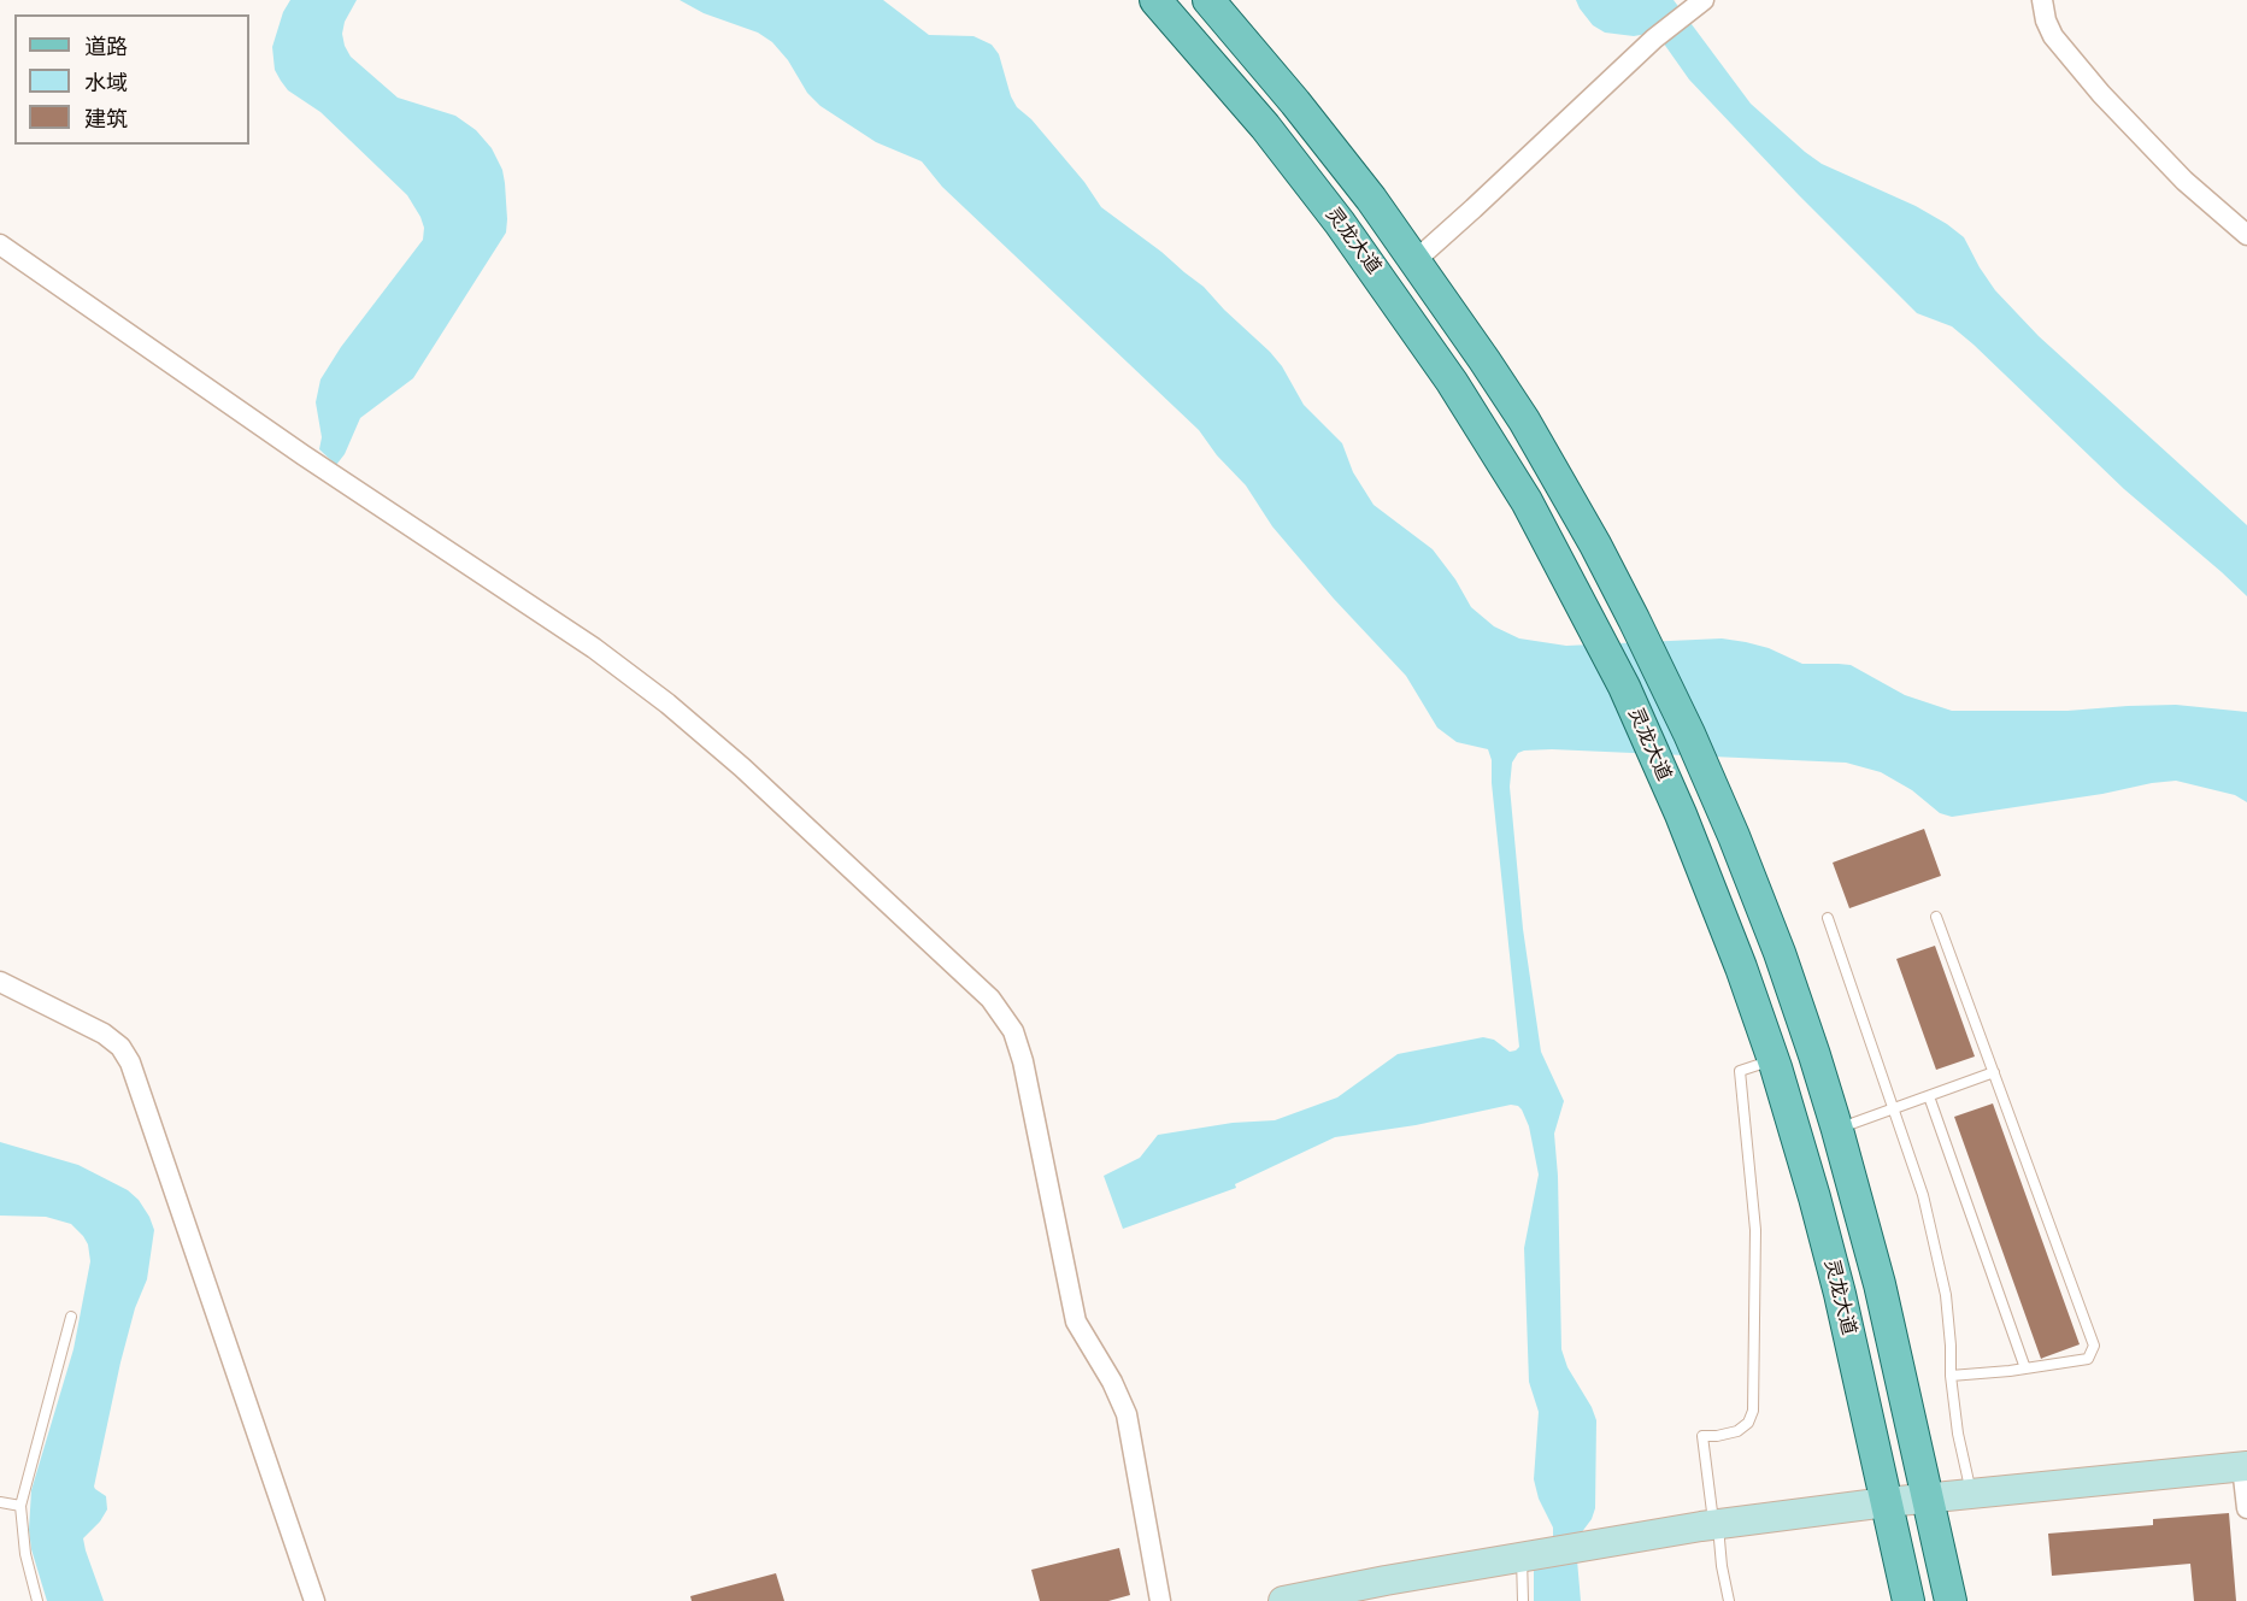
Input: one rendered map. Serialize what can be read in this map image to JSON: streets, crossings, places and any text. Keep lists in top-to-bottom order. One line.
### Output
{"streets":{"main road":["灵龙大道"]},"legend":["道路","水域","建筑"]}
